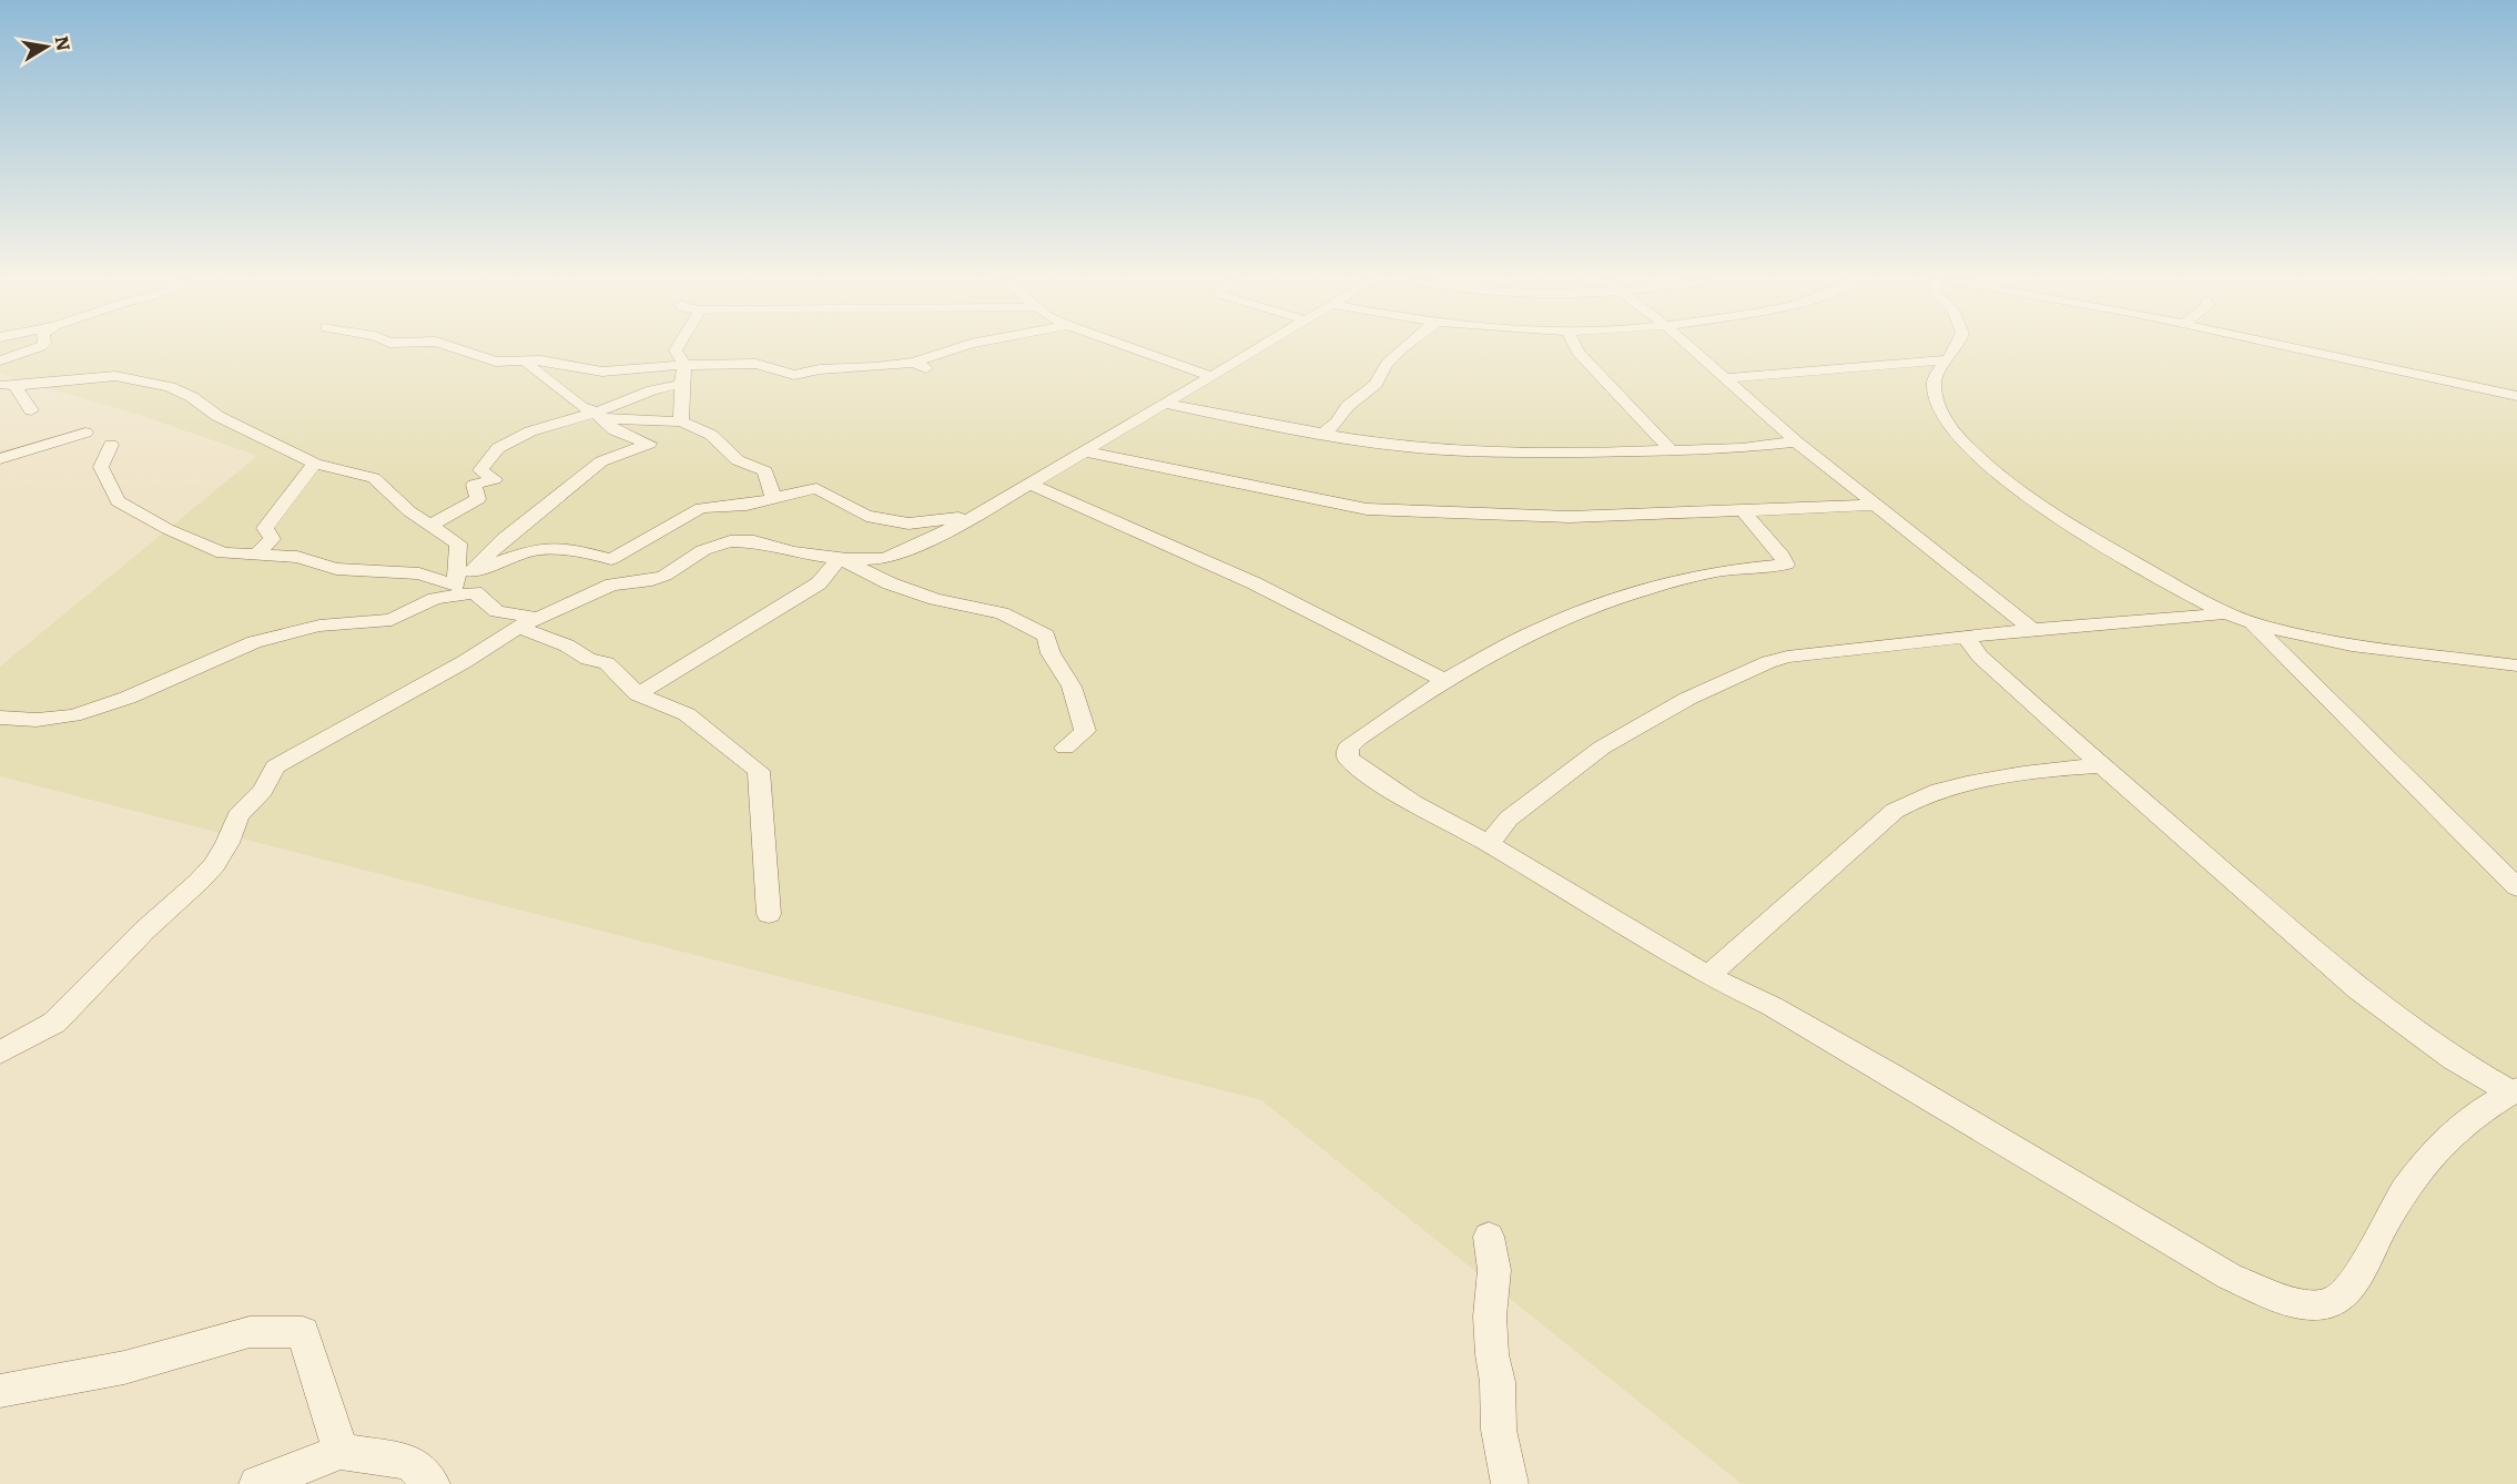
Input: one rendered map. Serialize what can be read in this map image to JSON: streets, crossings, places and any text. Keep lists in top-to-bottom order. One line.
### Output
{"north":"right"}
